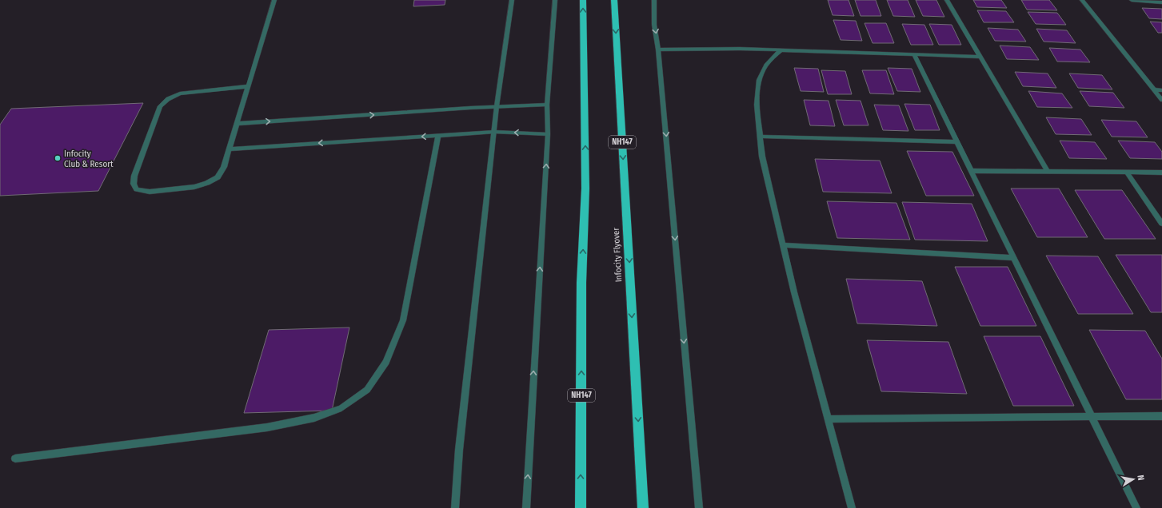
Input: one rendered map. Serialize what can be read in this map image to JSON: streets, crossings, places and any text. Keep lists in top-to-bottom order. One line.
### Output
{"streets":{"highway":["NH147","Infocity Flyover"]},"places":["Infocity Club & Resort"],"north":"right"}
